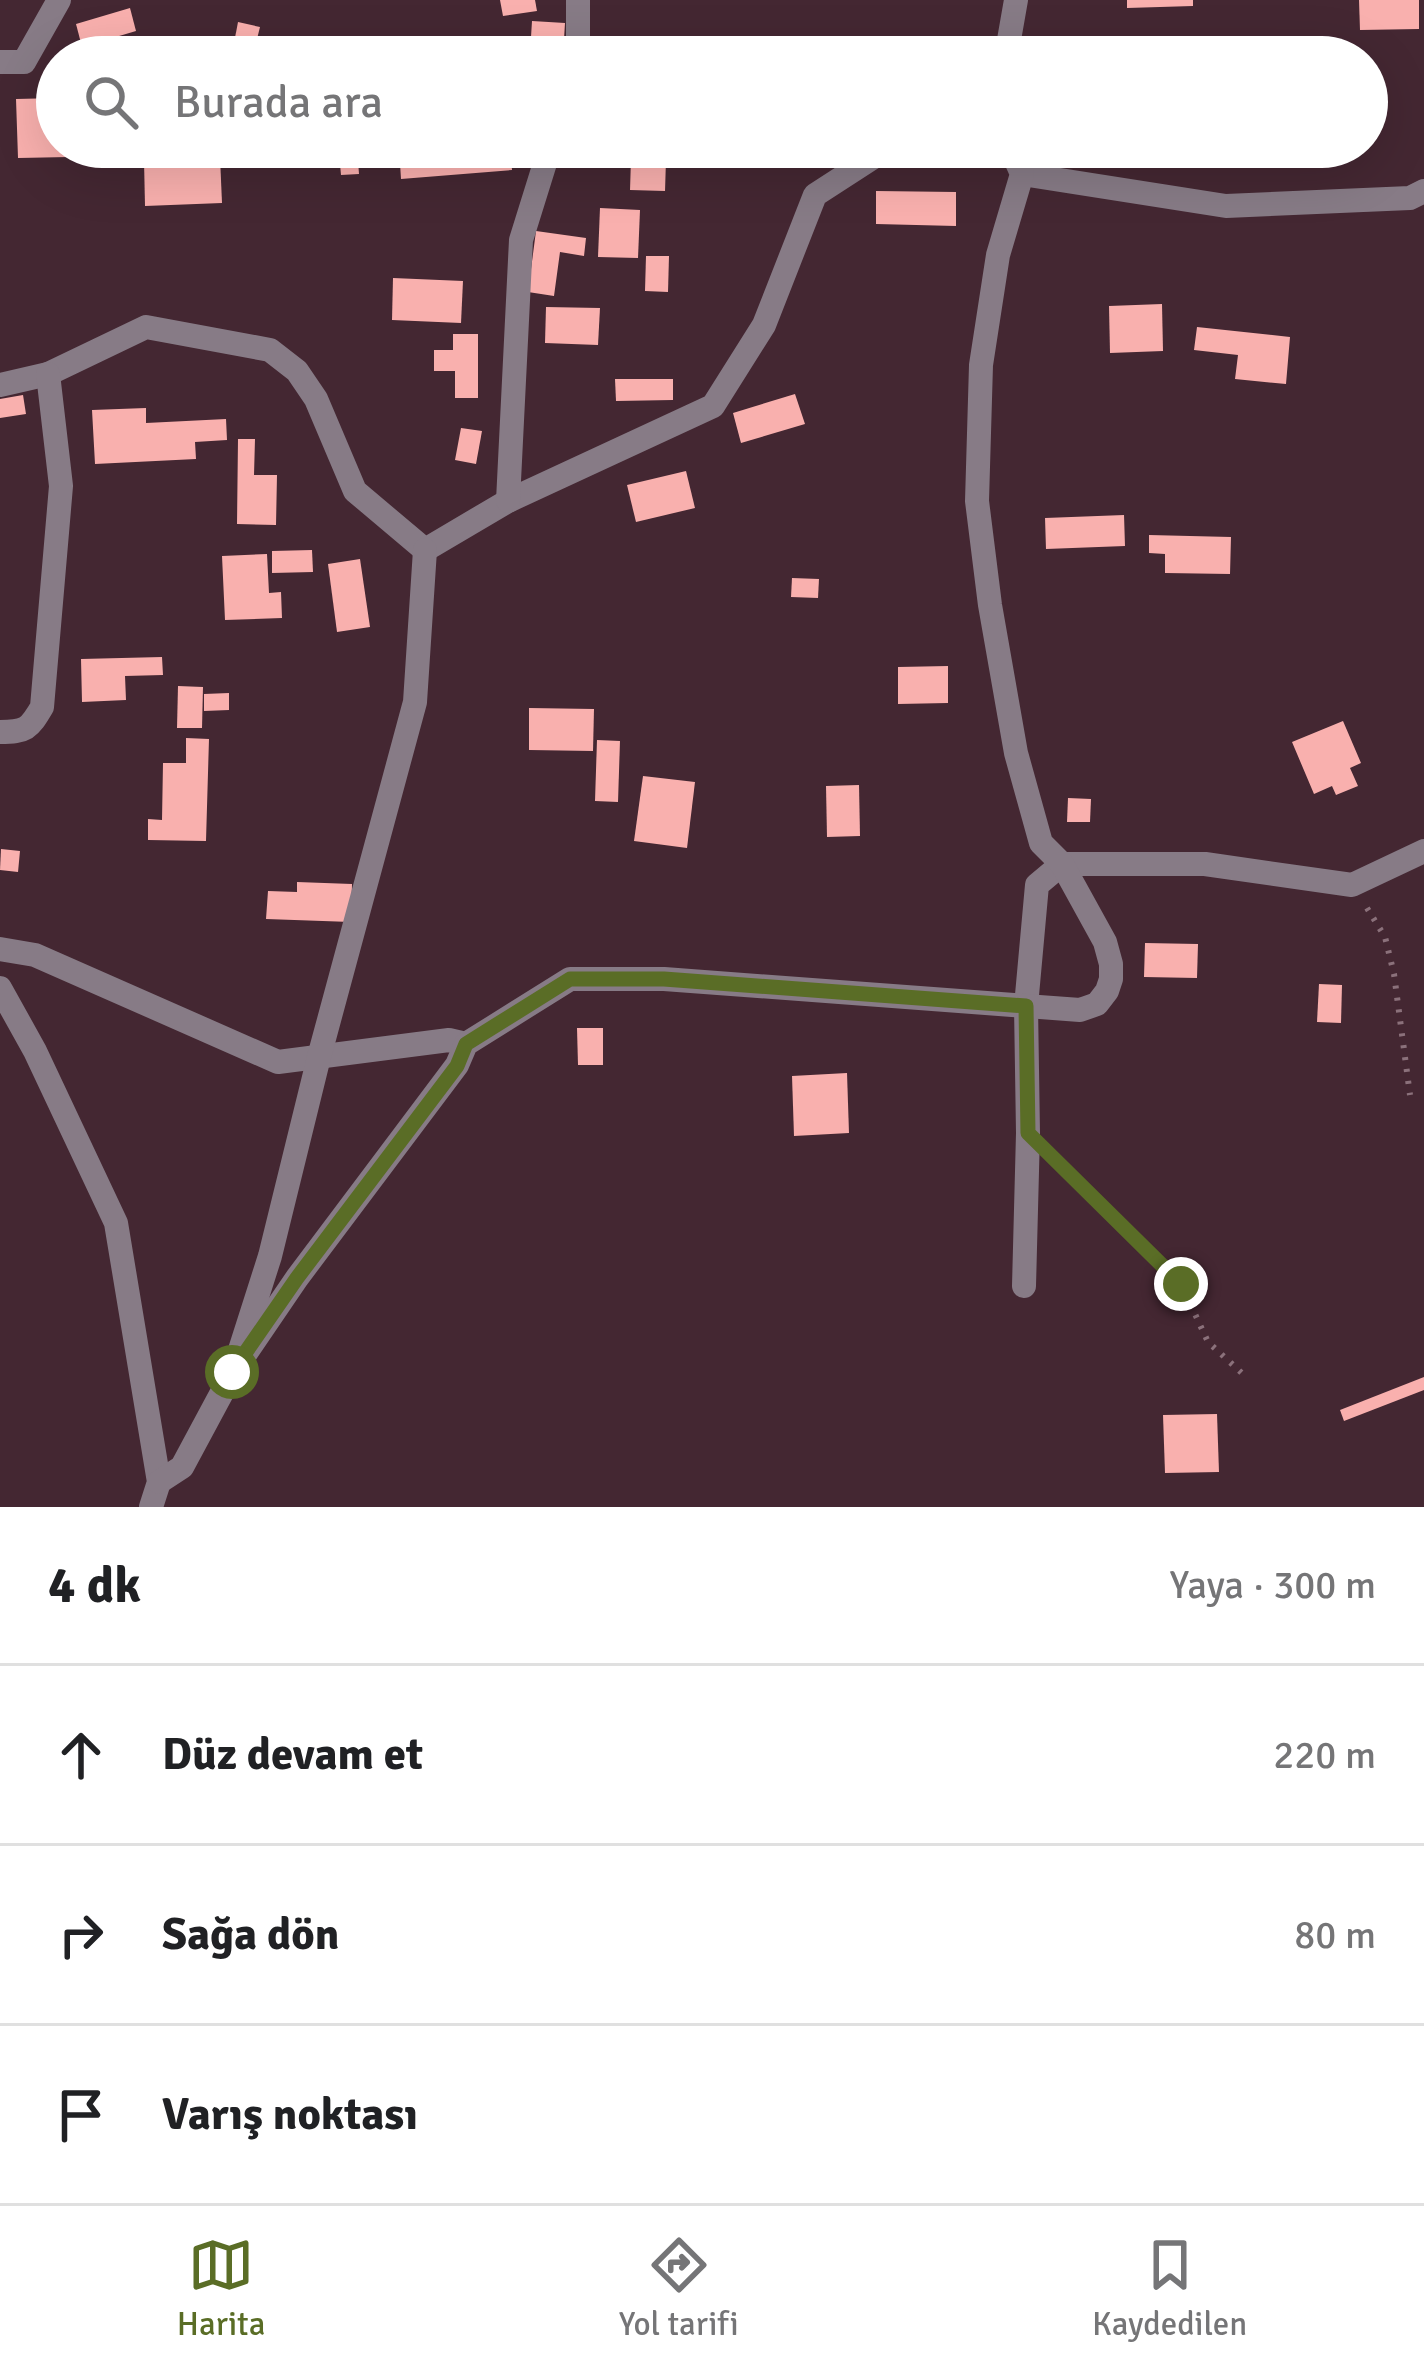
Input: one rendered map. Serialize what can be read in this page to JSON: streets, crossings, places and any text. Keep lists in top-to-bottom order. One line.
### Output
{"page":{"search":"Burada ara","heading":["4 dk","Yaya · 300 m"],"list":[["Düz devam et","220 m"],["Sağa dön","80 m"],"Varış noktası"],"nav":["Harita","Yol tarifi","Kaydedilen"]}}
